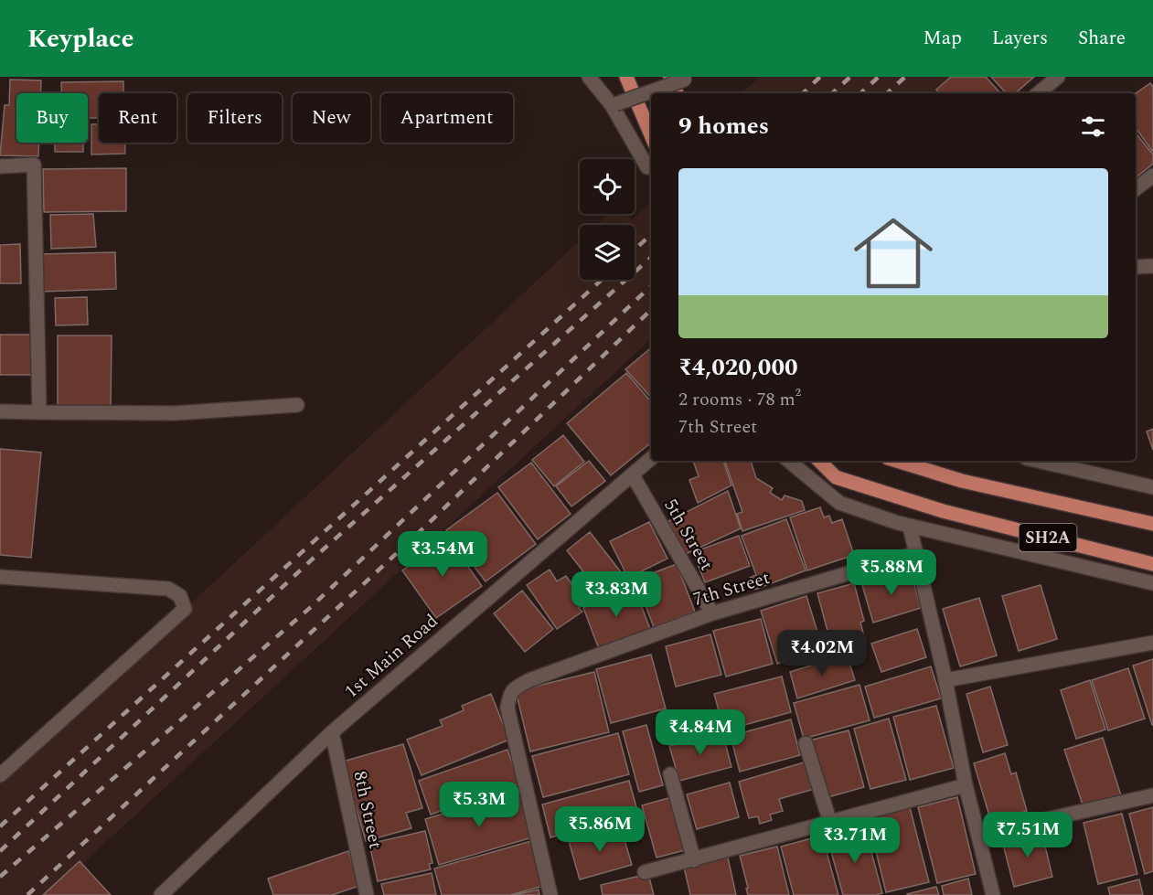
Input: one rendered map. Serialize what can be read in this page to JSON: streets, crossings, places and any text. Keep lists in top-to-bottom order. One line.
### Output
{"streets":{"main road":["SH2A"],"street":["5th Street","7th Street","1st Main Road","8th Street"]},"crossings":[["5th Street","7th Street"],["5th Street","1st Main Road"],["1st Main Road","8th Street"]],"page":{"header":"Keyplace","nav":["Map","Layers","Share"],"chip":["Buy","Rent","Filters","New","Apartment"],"heading":"9 homes","list":[{"name":"₹4,020,000","note":"2 rooms · 78 m² · 7th Street"}],"price":["₹3.54M","₹5.88M","₹3.83M","₹4.02M","₹4.84M","₹5.3M","₹5.86M","₹7.51M","₹3.71M"]}}
